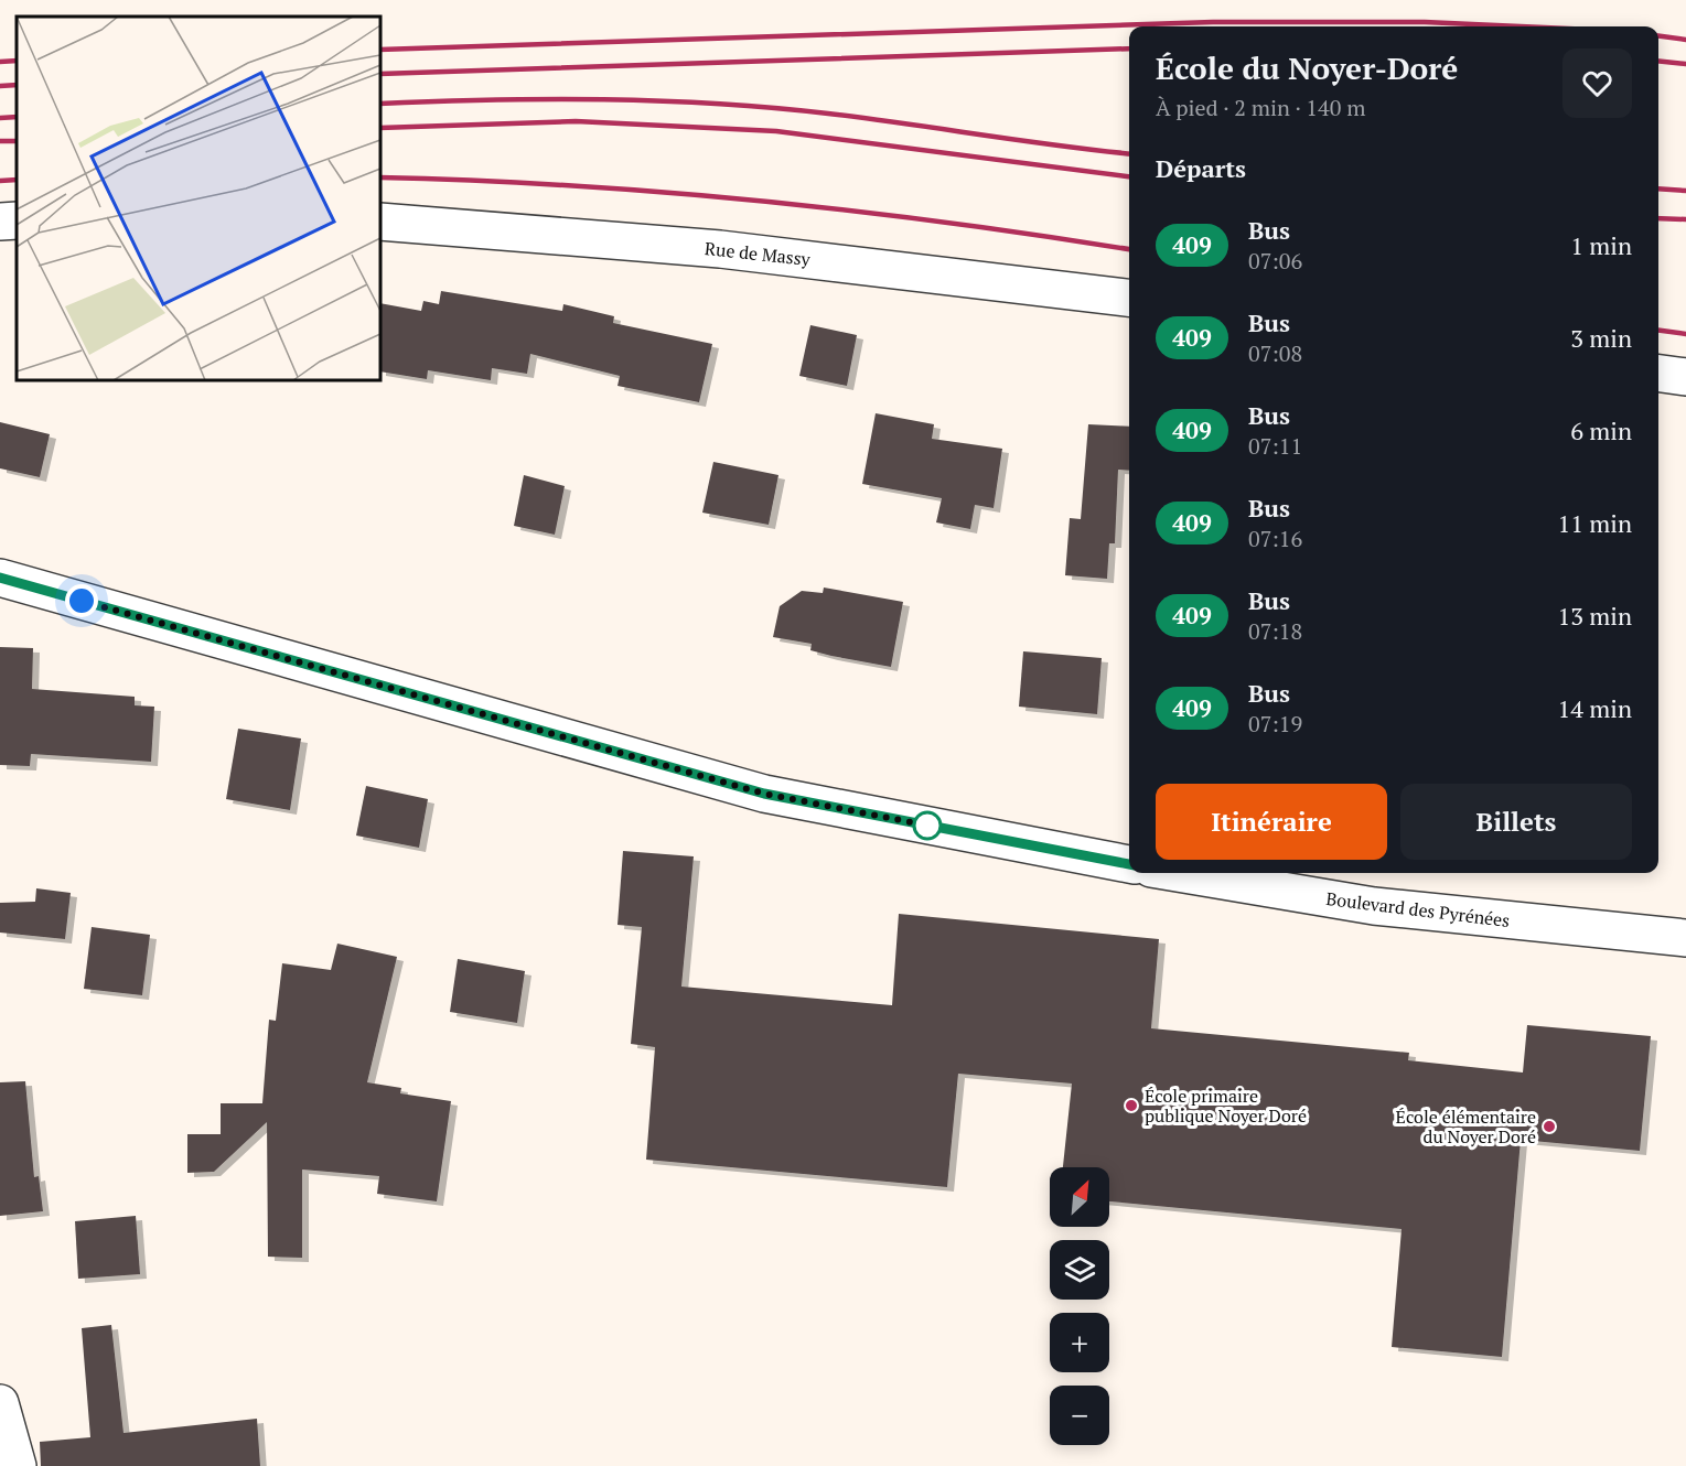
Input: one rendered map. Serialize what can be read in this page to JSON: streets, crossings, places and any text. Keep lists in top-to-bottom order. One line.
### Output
{"streets":{"street":["Rue de Massy","Boulevard des Pyrénées"]},"places":["École primaire publique Noyer Doré","École élémentaire du Noyer Doré"],"lines":["bus line 409"],"north":"top right","page":{"heading":[["École du Noyer-Doré","À pied · 2 min · 140 m"],"Départs"],"list":[{"mark":"409","name":"Bus","note":"07:06","value":"1 min"},{"mark":"409","name":"Bus","note":"07:08","value":"3 min"},{"mark":"409","name":"Bus","note":"07:11","value":"6 min"},{"mark":"409","name":"Bus","note":"07:16","value":"11 min"},{"mark":"409","name":"Bus","note":"07:18","value":"13 min"},{"mark":"409","name":"Bus","note":"07:19","value":"14 min"}],"buttons":["Itinéraire","Billets"],"map_buttons":["+","−"]}}
